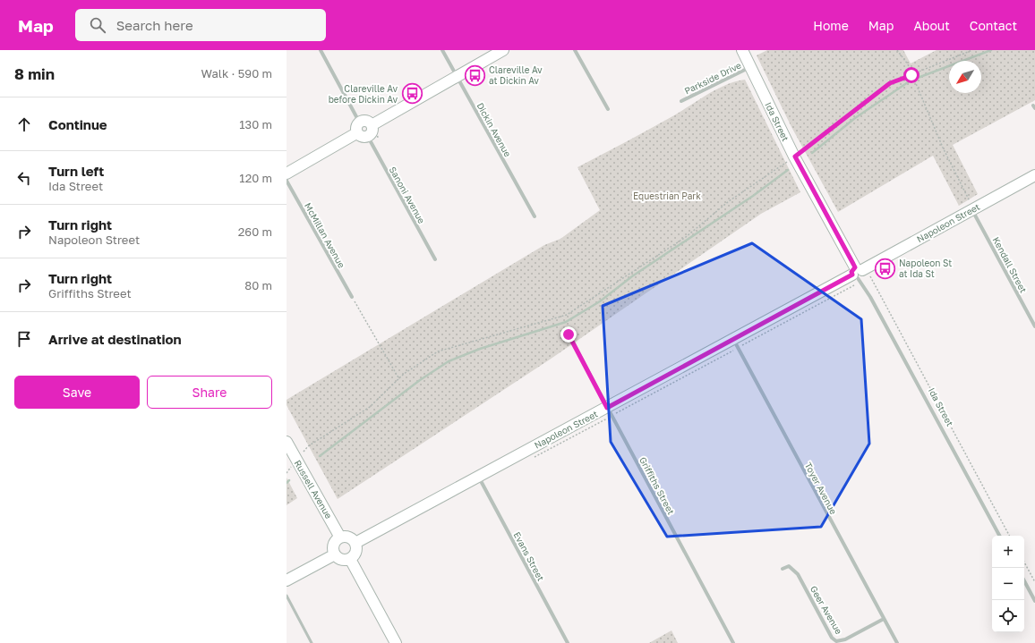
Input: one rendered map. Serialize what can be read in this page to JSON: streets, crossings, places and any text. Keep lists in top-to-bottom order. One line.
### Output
{"streets":{"street":["Parkside Drive","Ida Street","Dickin Avenue","Sanoni Avenue","Napoleon Street","McMillan Avenue","Kendall Street","Griffiths Street","Toyer Avenue","Russell Avenue","Evans Street","Geer Avenue"]},"crossings":[["Parkside Drive","Ida Street"],["Ida Street","Napoleon Street"],["Napoleon Street","Kendall Street"],["Napoleon Street","Griffiths Street"],["Napoleon Street","Toyer Avenue"],["Napoleon Street","Russell Avenue"],["Napoleon Street","Evans Street"],["Toyer Avenue","Geer Avenue"]],"parks":["Equestrian Park"],"places":{"bus stop":["Clareville Av at Dickin Av","Clareville Av before Dickin Av","Napoleon St at Ida St"]},"north":"bottom left","page":{"header":"Map","search":"Search here","nav":["Home","Map","About","Contact"],"heading":["8 min","Walk · 590 m"],"list":[["Continue","130 m"],["Turn left","Ida Street","120 m"],["Turn right","Napoleon Street","260 m"],["Turn right","Griffiths Street","80 m"],"Arrive at destination"],"buttons":["Save","Share"],"map_buttons":["+","−"]}}
